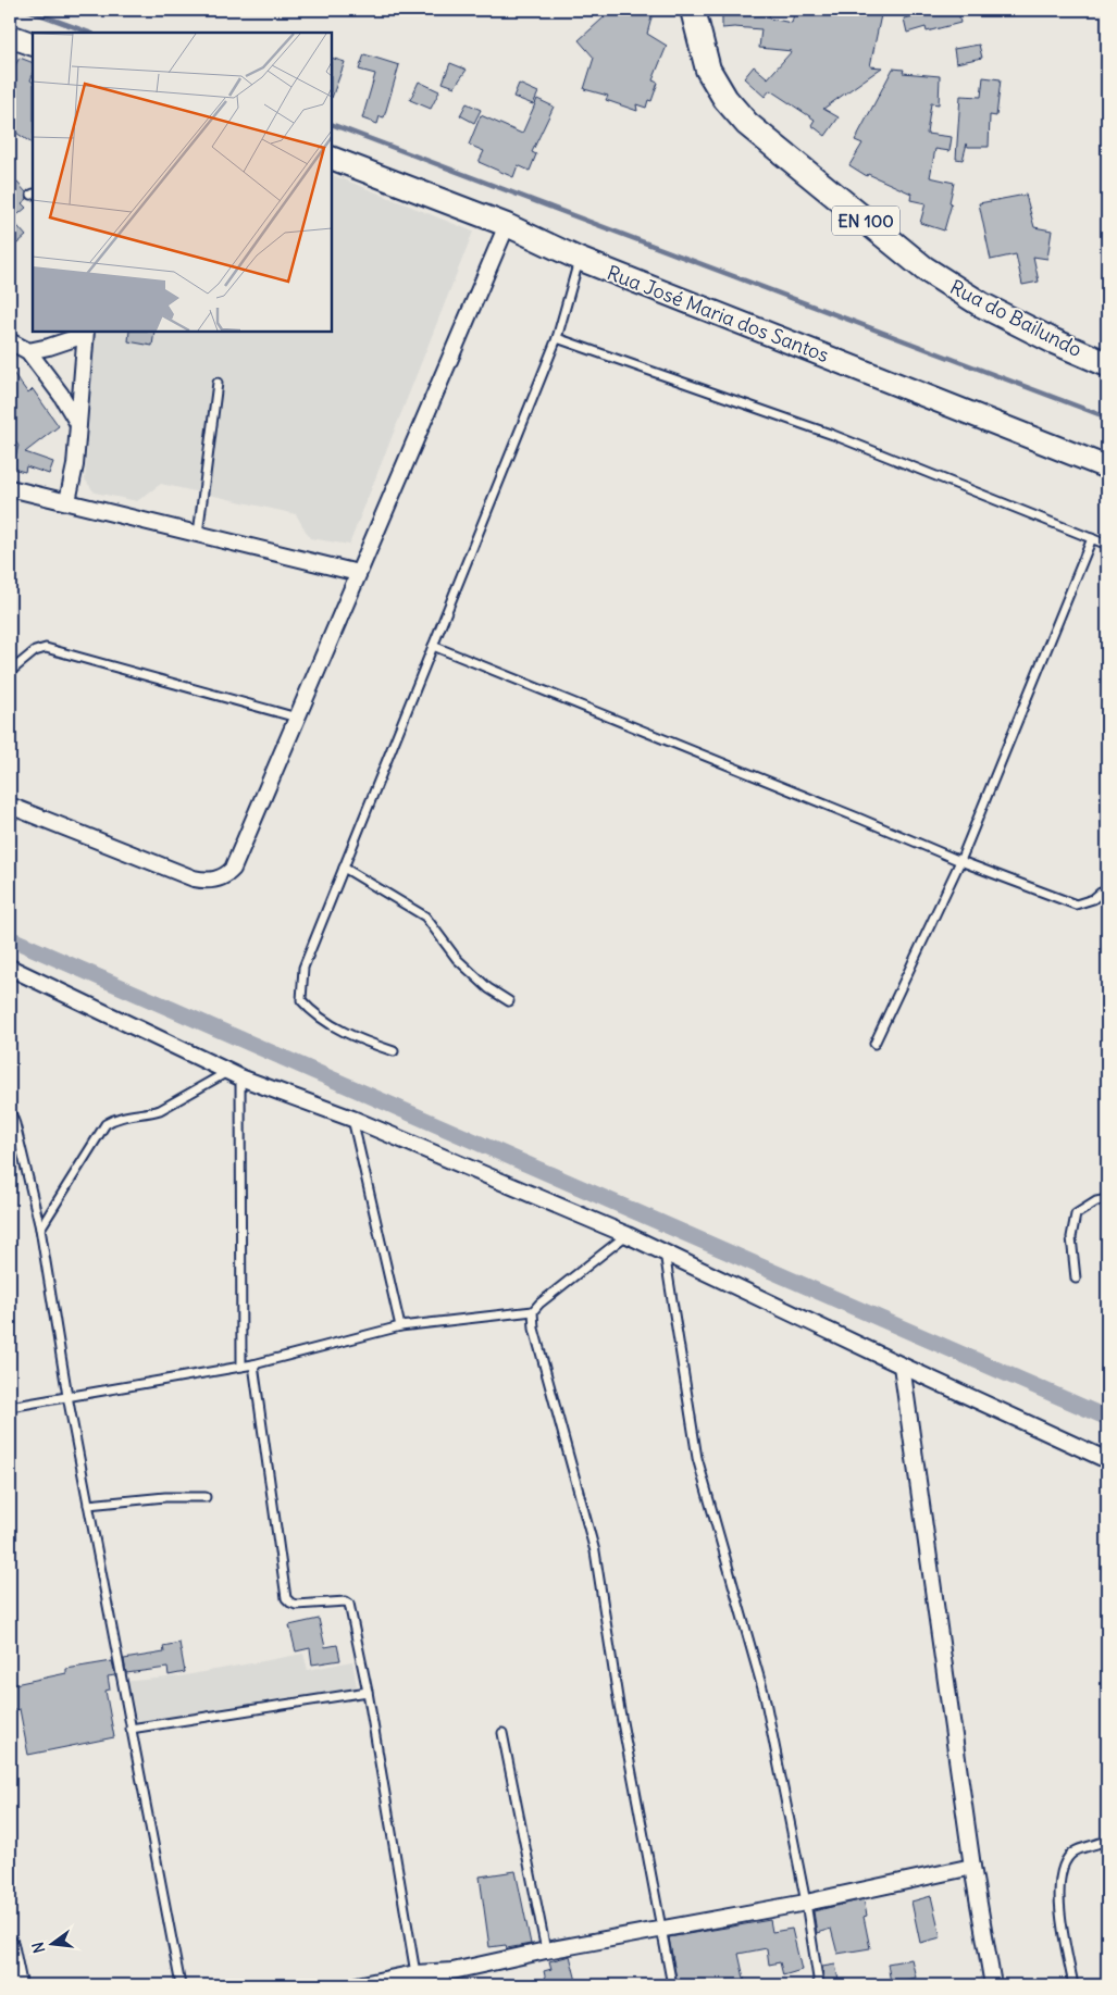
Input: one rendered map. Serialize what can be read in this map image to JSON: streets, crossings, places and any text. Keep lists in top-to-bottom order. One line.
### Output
{"streets":{"main road":["EN 100","Rua do Bailundo"],"street":["Rua José Maria dos Santos"]},"north":"left"}
